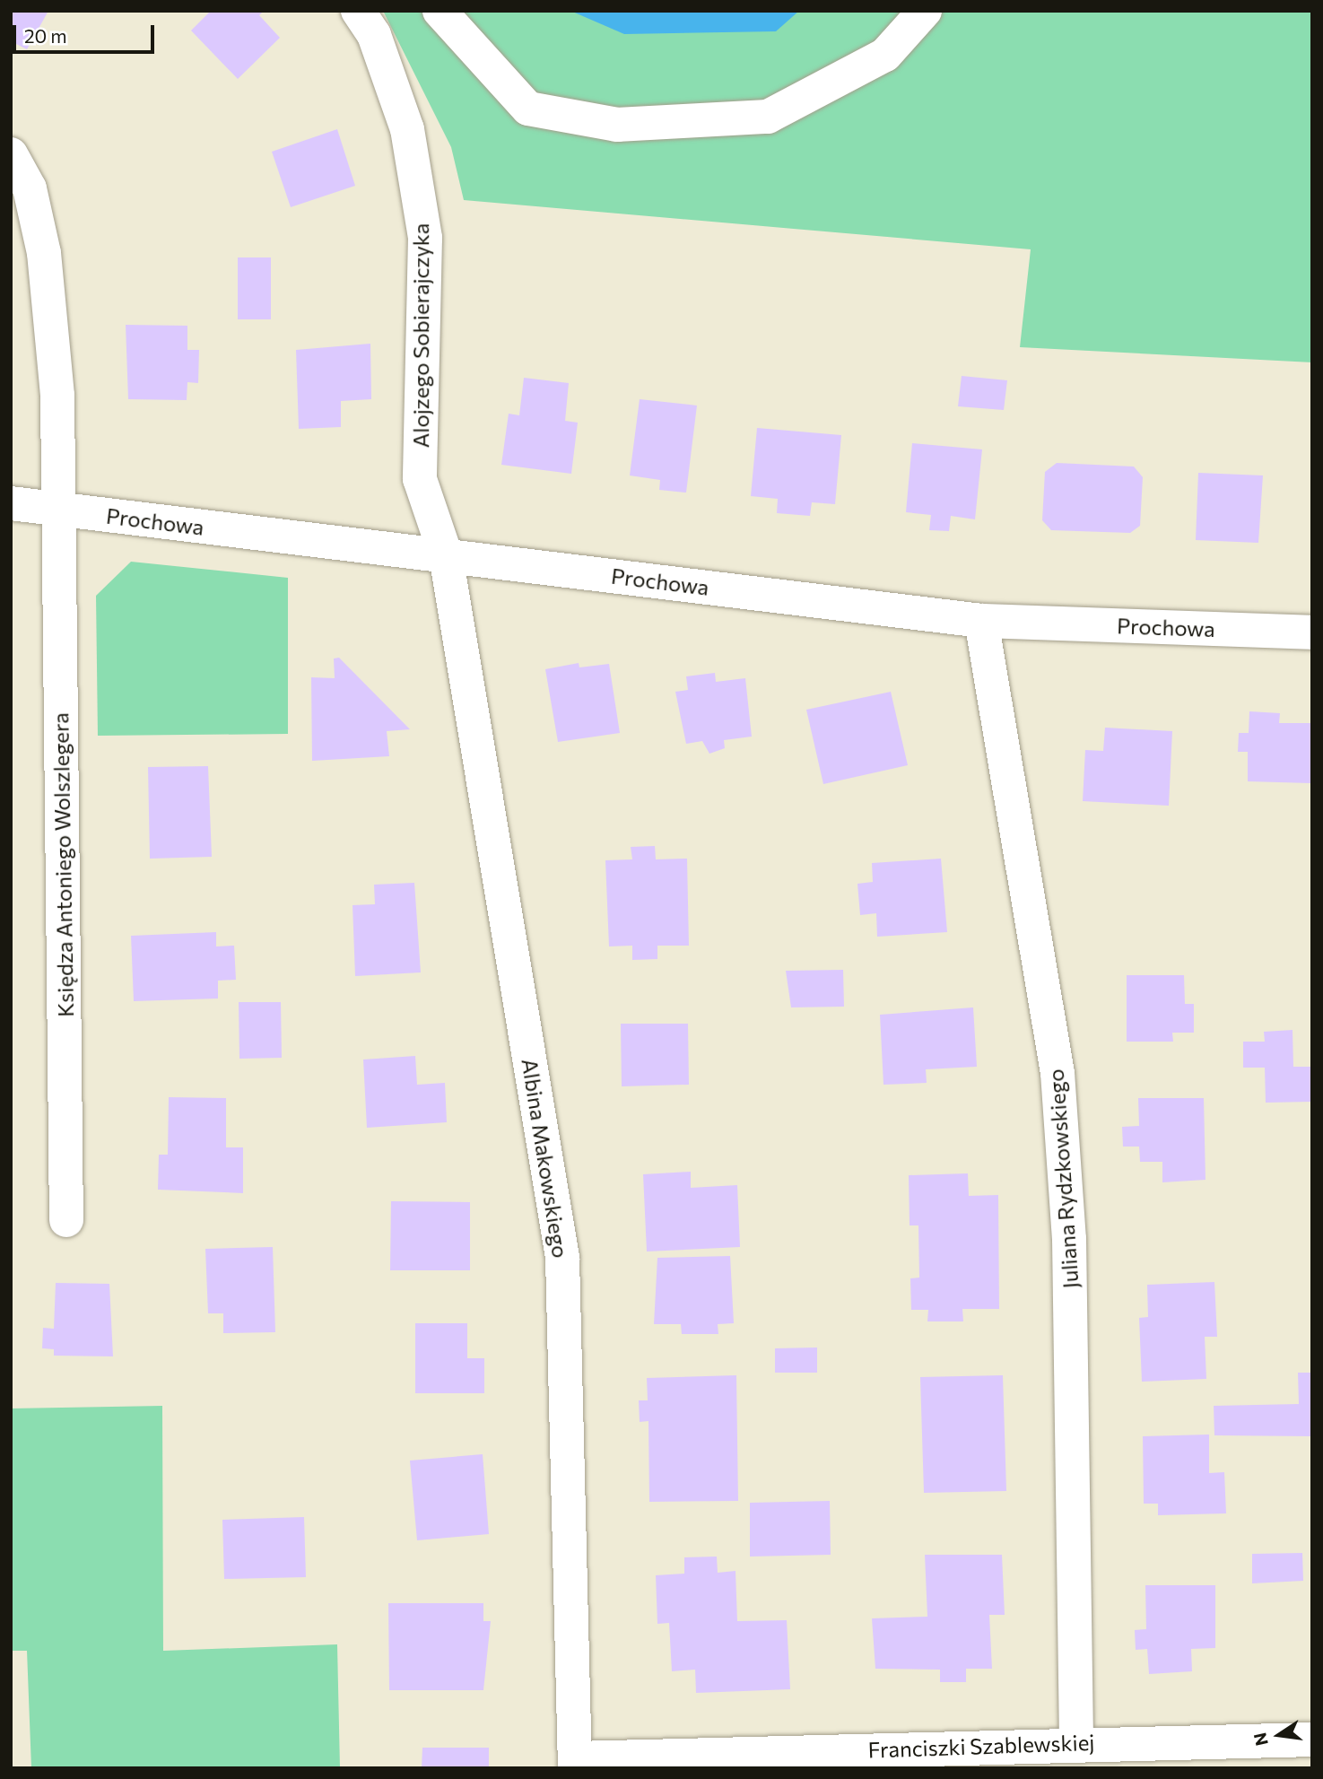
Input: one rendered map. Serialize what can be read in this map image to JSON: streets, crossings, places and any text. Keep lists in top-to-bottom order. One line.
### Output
{"streets":{"street":["Alojzego Sobierajczyka","Prochowa","Księdza Antoniego Wolszlegera","Albina Makowskiego","Juliana Rydzkowskiego","Franciszki Szablewskiej"]},"crossings":[["Alojzego Sobierajczyka","Prochowa"],["Alojzego Sobierajczyka","Albina Makowskiego"],["Prochowa","Księdza Antoniego Wolszlegera"],["Prochowa","Albina Makowskiego"],["Prochowa","Juliana Rydzkowskiego"],["Albina Makowskiego","Franciszki Szablewskiej"],["Juliana Rydzkowskiego","Franciszki Szablewskiej"]],"scale_bar":"20 m","north":"left"}
